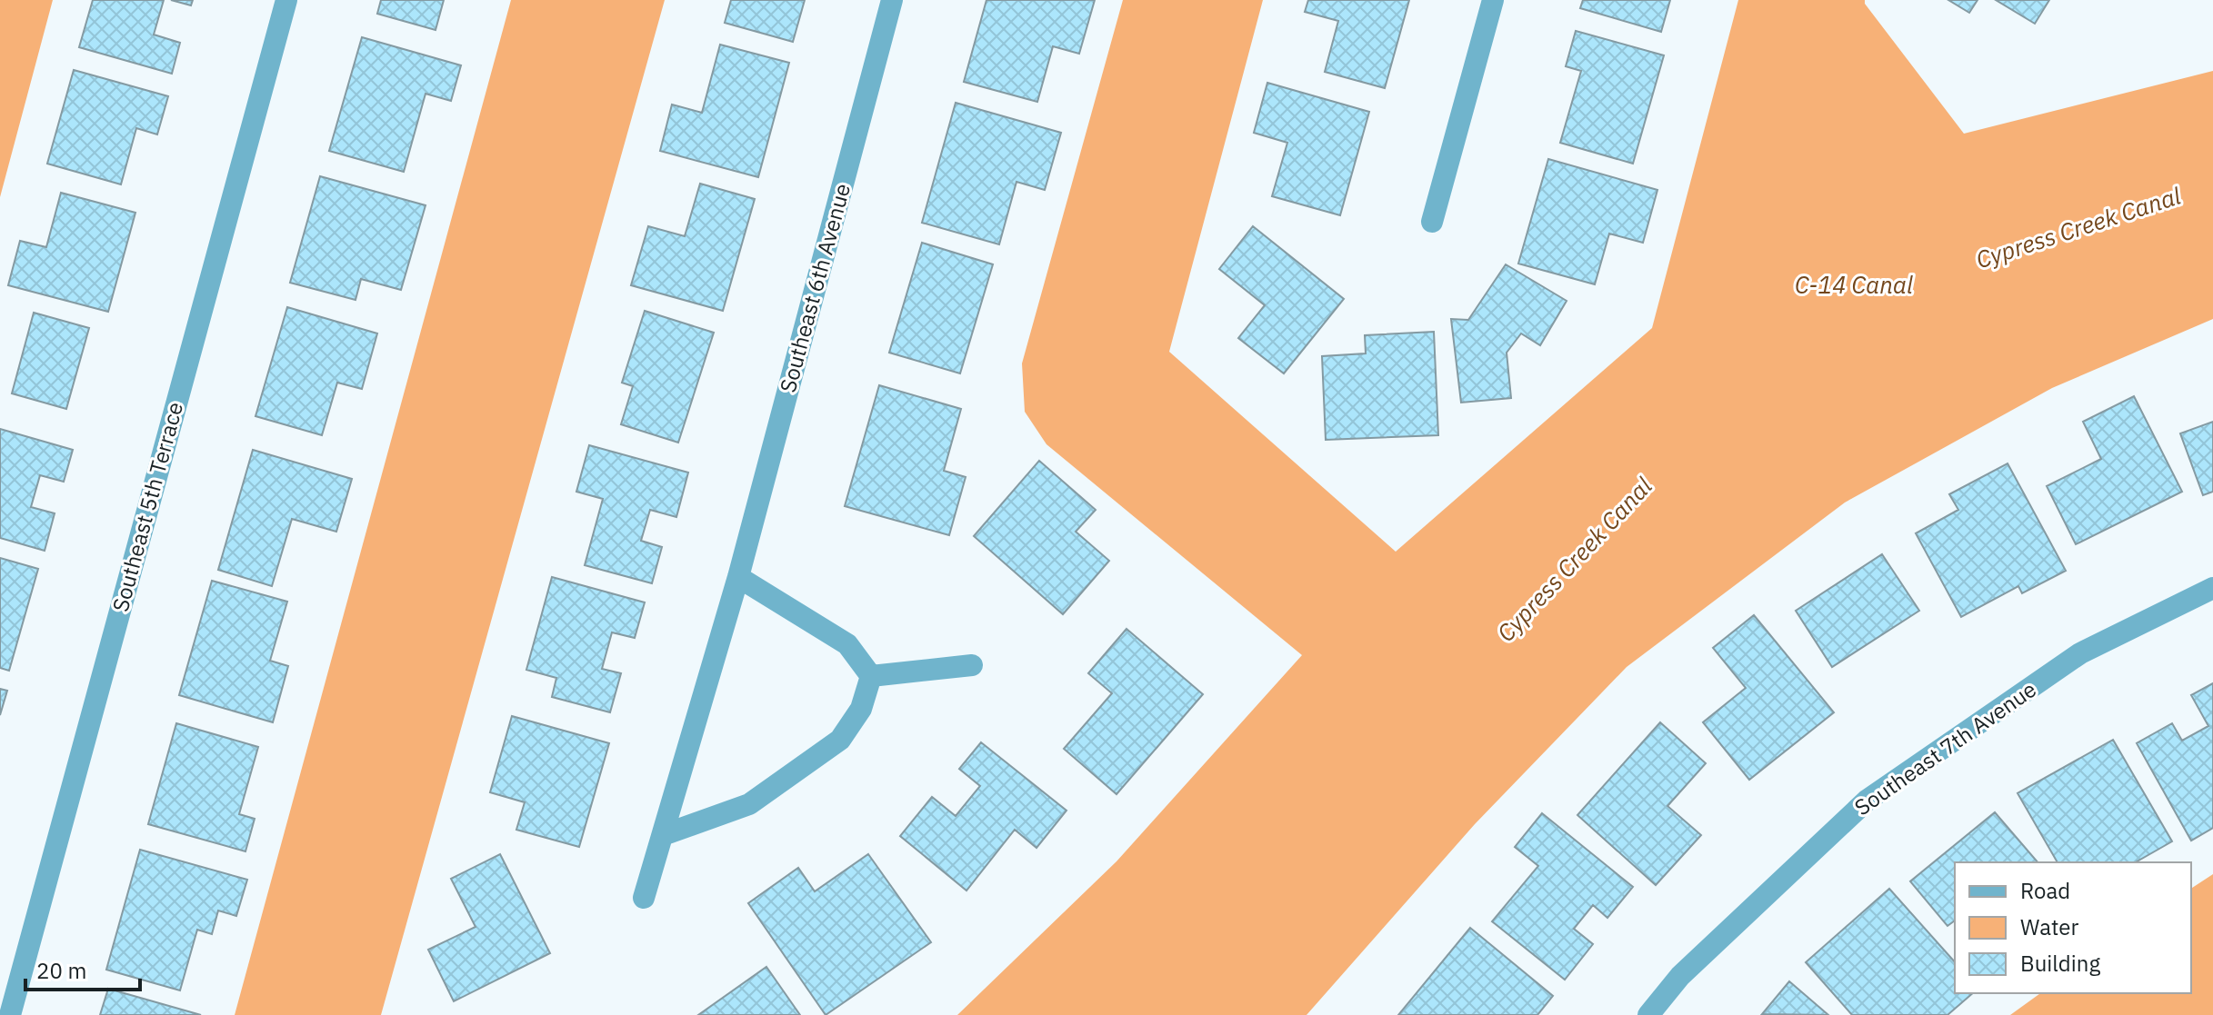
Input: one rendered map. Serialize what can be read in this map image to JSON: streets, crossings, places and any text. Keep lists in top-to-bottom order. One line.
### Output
{"streets":{"street":["Southeast 6th Avenue","Southeast 5th Terrace","Southeast 7th Avenue"]},"water":["Cypress Creek Canal","C-14 Canal"],"legend":["Road","Water","Building"],"scale_bar":"20 m"}
